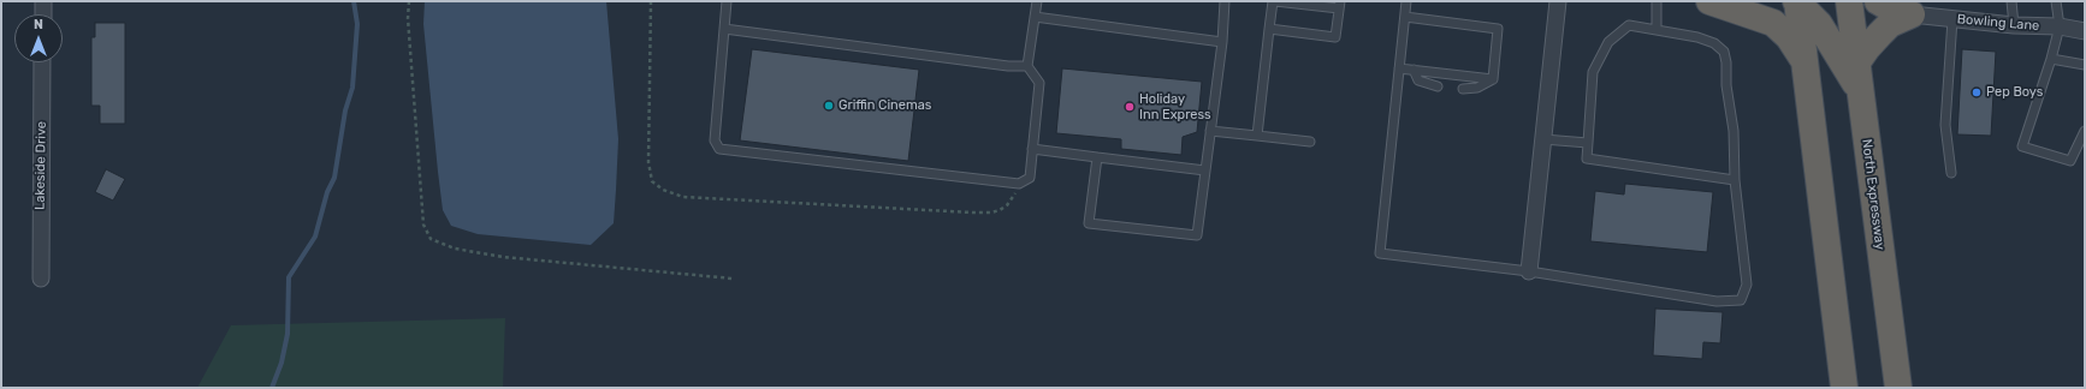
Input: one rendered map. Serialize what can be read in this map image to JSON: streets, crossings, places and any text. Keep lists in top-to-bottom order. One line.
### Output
{"streets":{"highway":["North Expressway"],"street":["Bowling Lane","Lakeside Drive"]},"places":["Pep Boys","Griffin Cinemas","Holiday Inn Express"],"north":"top"}
